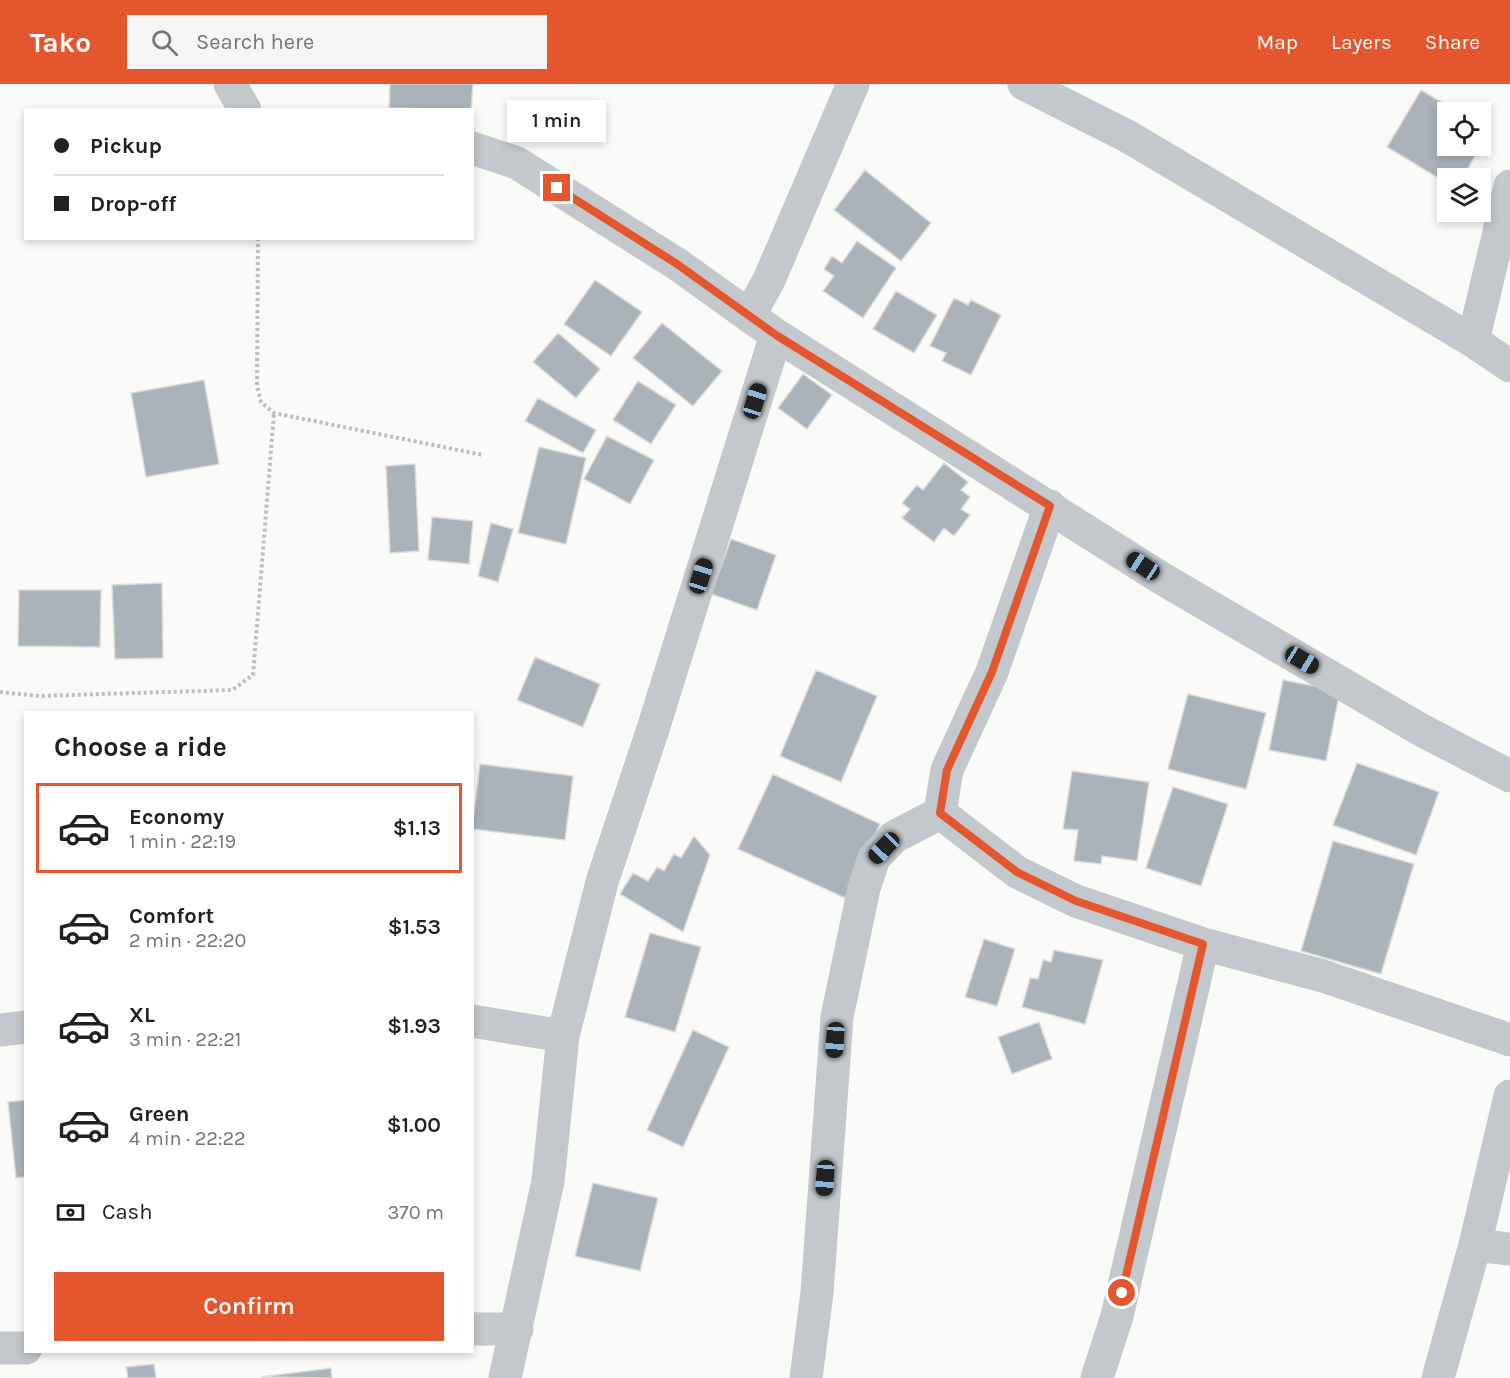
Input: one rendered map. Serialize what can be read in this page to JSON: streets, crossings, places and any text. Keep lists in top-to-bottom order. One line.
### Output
{"page":{"header":"Tako","search":"Search here","nav":["Map","Layers","Share"],"bubble":"1 min","banner":["Pickup","Drop-off"],"heading":"Choose a ride","list":[{"name":"Economy","note":"1 min · 22:19","value":"$1.13"},{"name":"Comfort","note":"2 min · 22:20","value":"$1.53"},{"name":"XL","note":"3 min · 22:21","value":"$1.93"},{"name":"Green","note":"4 min · 22:22","value":"$1.00"}],"pay":["Cash","370 m"],"buttons":"Confirm"}}
